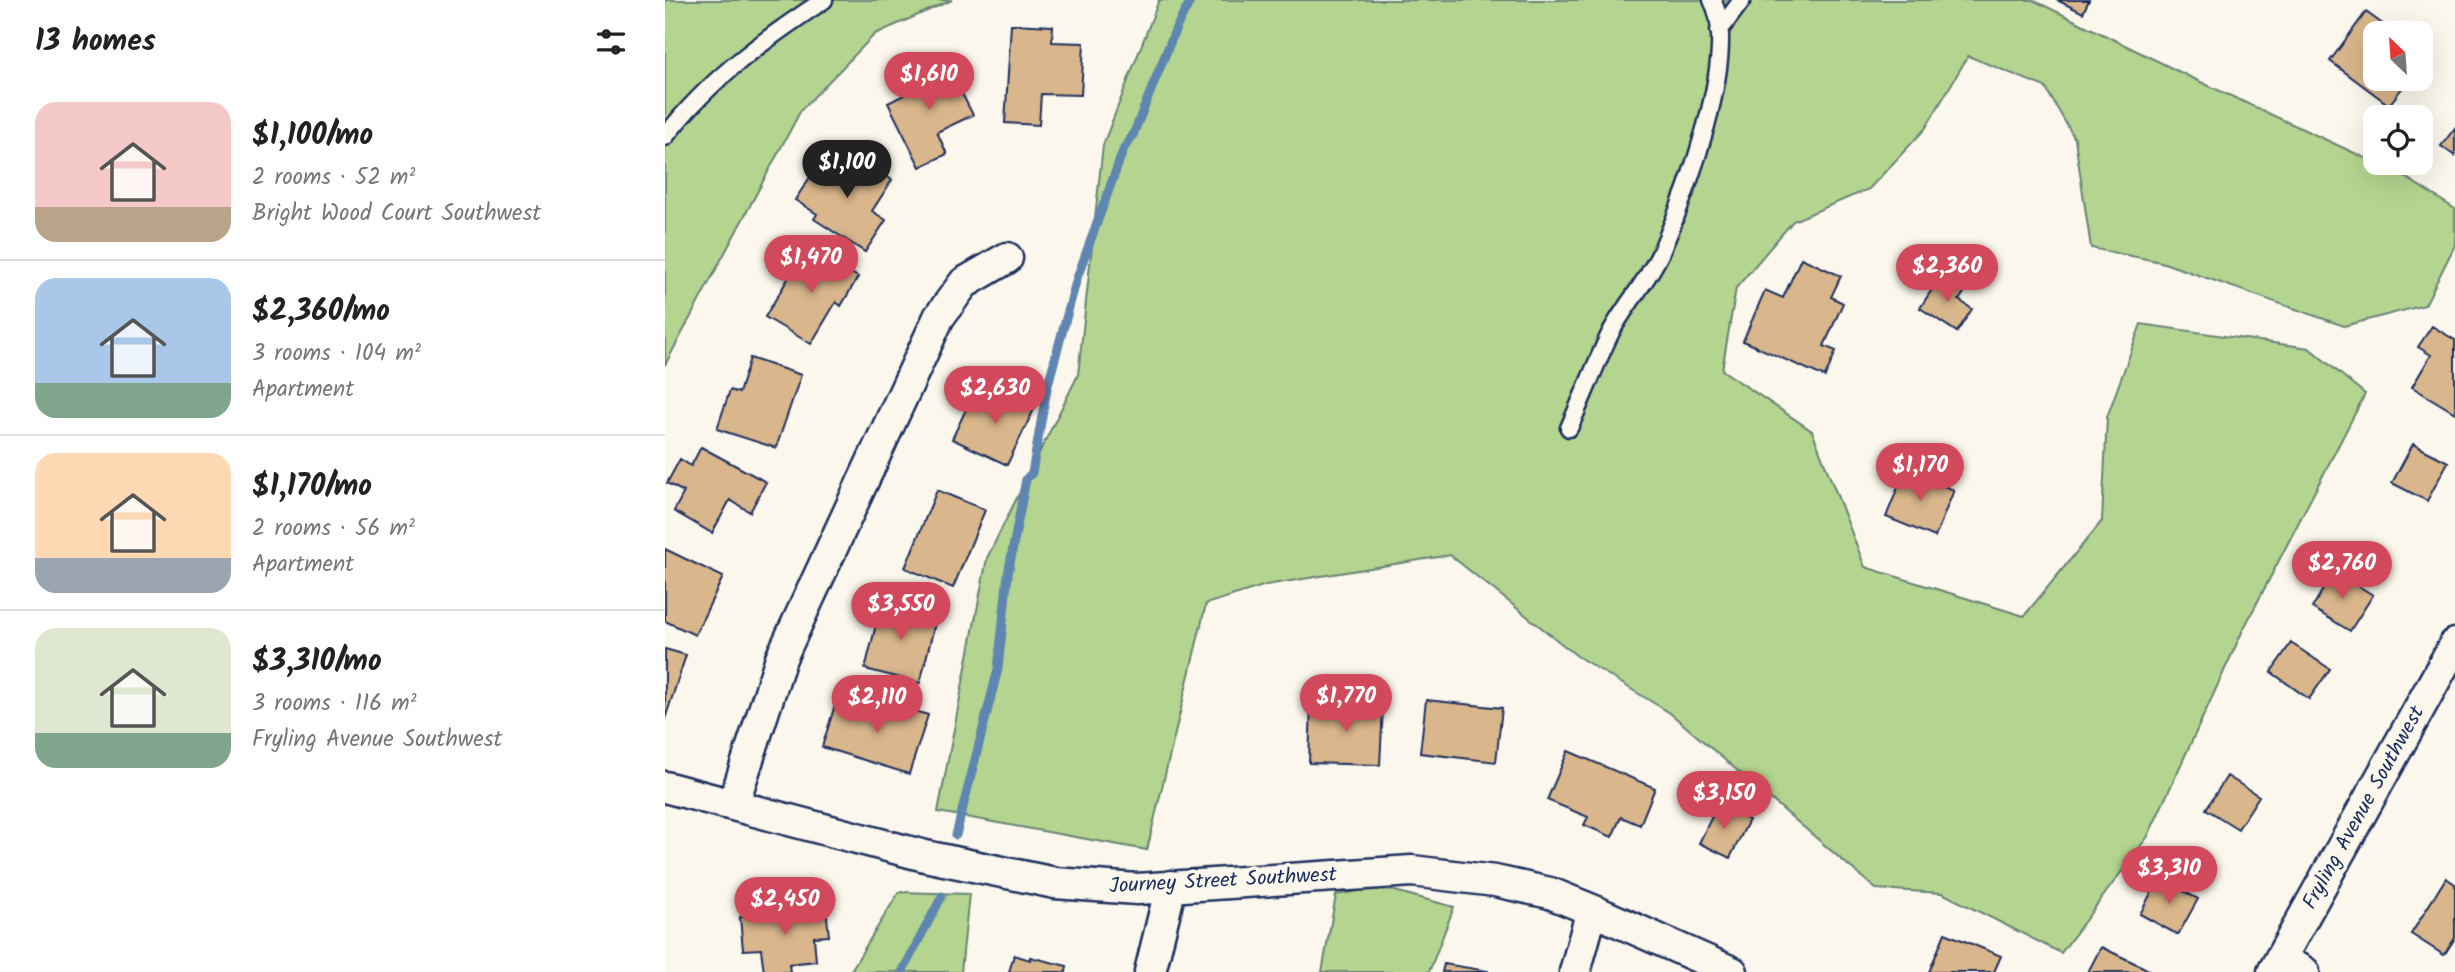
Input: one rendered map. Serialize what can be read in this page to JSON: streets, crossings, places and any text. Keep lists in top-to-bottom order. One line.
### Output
{"streets":{"street":["Fryling Avenue Southwest","Journey Street Southwest"]},"north":"top left","page":{"heading":"13 homes","price":["$1,610","$1,100","$1,470","$2,360","$2,630","$1,170","$2,760","$3,550","$1,770","$2,110","$3,150","$3,310","$2,450"],"list":[{"name":"$1,100/mo","note":"2 rooms · 52 m² · Bright Wood Court Southwest"},{"name":"$2,360/mo","note":"3 rooms · 104 m² · Apartment"},{"name":"$1,170/mo","note":"2 rooms · 56 m² · Apartment"},{"name":"$3,310/mo","note":"3 rooms · 116 m² · Fryling Avenue Southwest"}]}}
